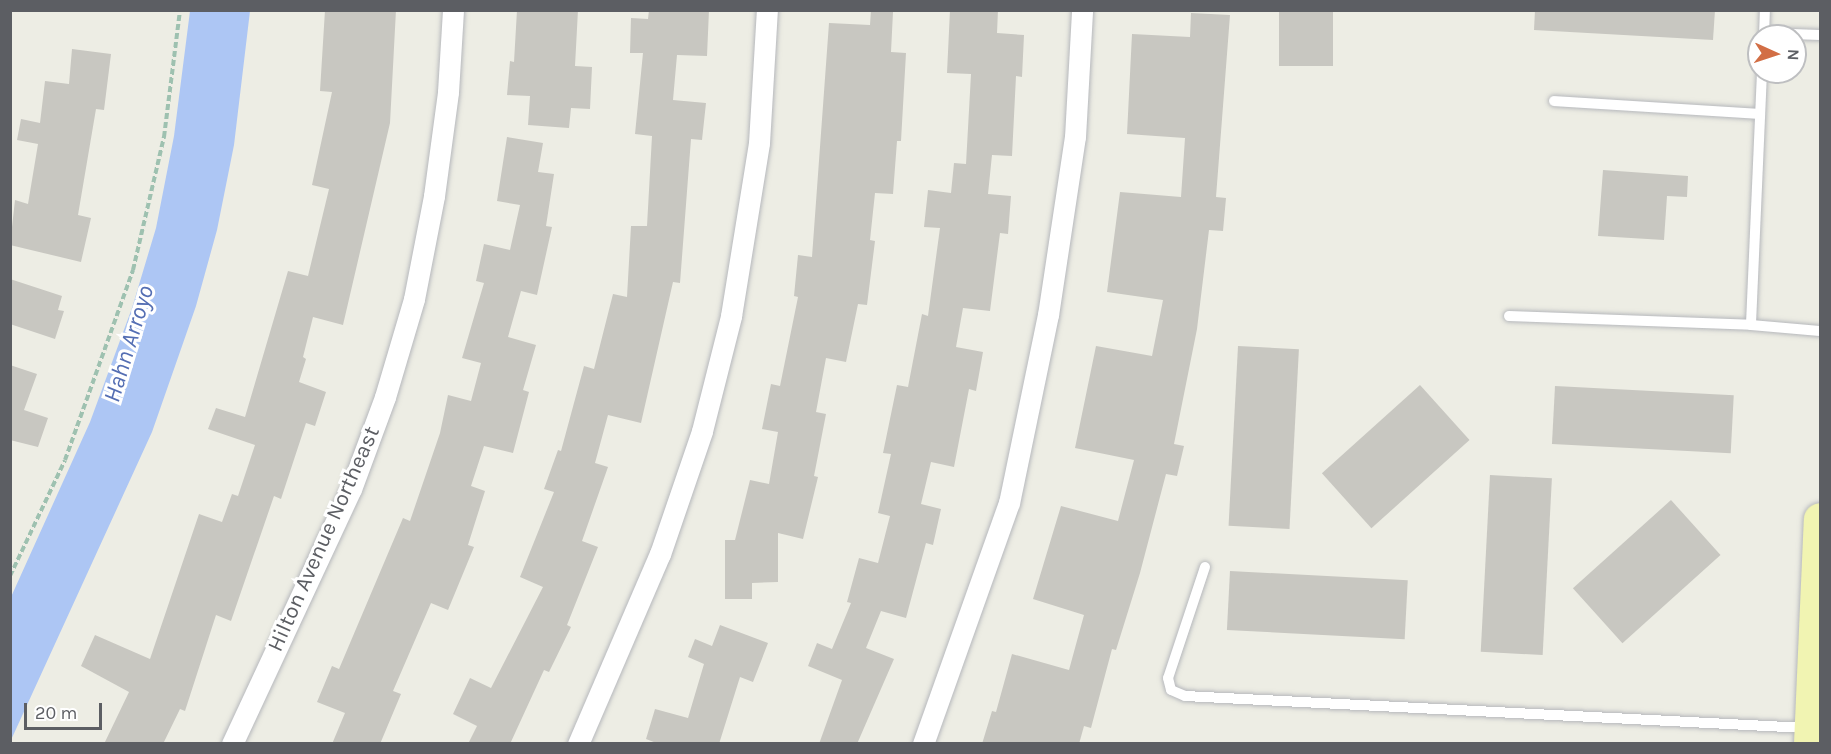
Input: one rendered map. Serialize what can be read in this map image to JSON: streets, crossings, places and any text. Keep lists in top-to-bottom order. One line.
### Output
{"streets":{"street":["Hilton Avenue Northeast"]},"water":["Hahn Arroyo"],"scale_bar":"20 m","north":"right"}
